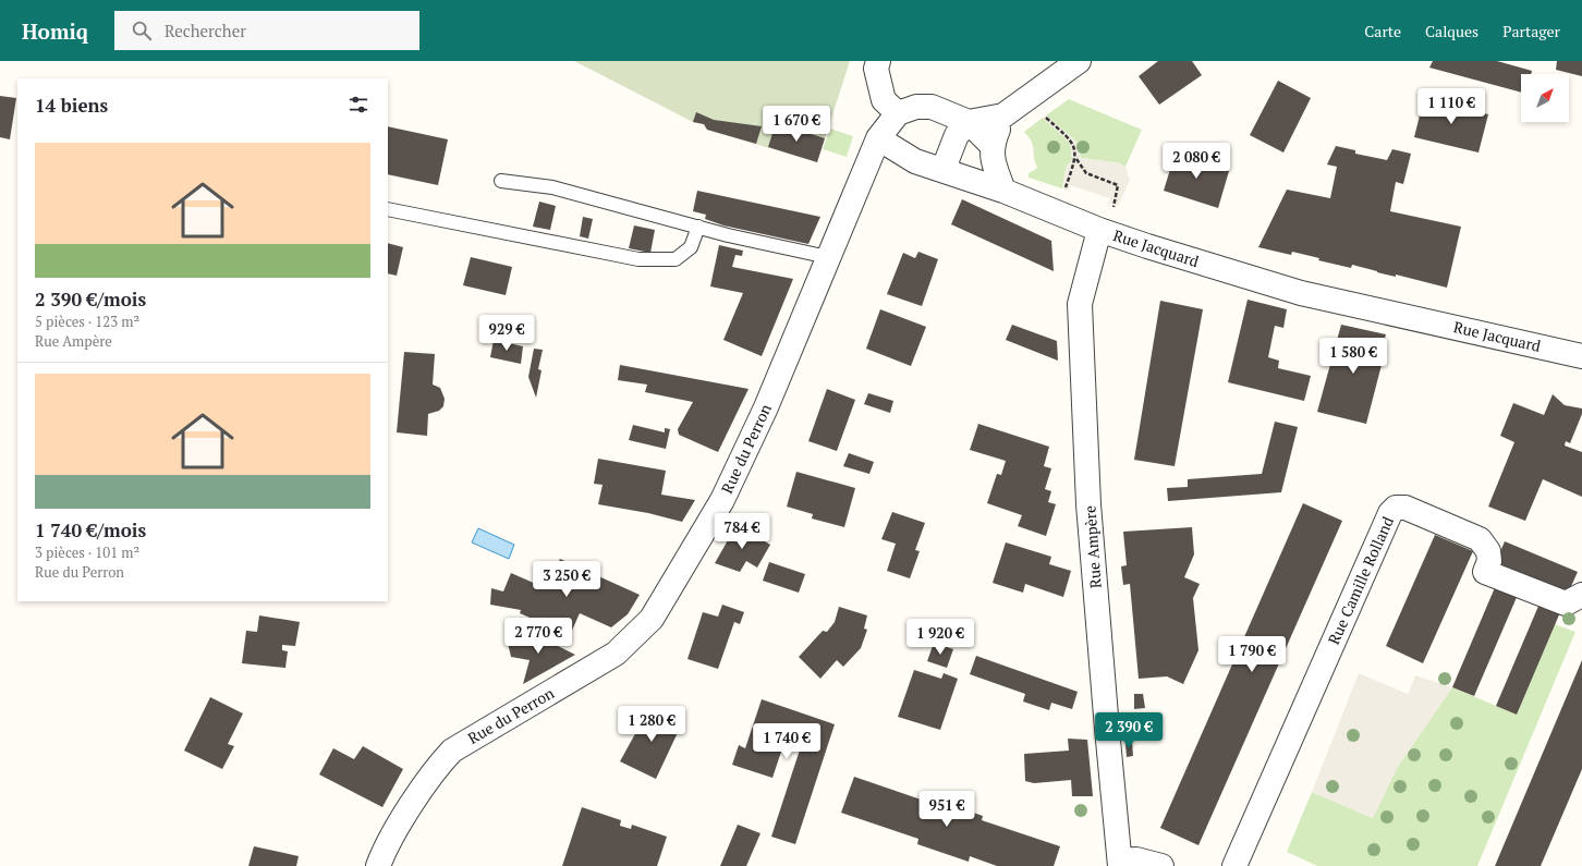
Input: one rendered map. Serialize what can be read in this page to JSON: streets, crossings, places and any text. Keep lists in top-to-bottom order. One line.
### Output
{"streets":{"street":["Rue Jacquard","Rue du Perron","Rue Ampère","Rue Camille Rolland"]},"crossings":[["Rue Jacquard","Rue du Perron"],["Rue Jacquard","Rue Ampère"]],"north":"top right","page":{"header":"Homiq","search":"Rechercher","nav":["Carte","Calques","Partager"],"heading":"14 biens","price":["1 110 €","1 670 €","2 080 €","929 €","1 580 €","784 €","3 250 €","2 770 €","1 920 €","1 790 €","1 280 €","2 390 €","1 740 €","951 €"],"list":[{"name":"2 390 €/mois","note":"5 pièces · 123 m² · Rue Ampère"},{"name":"1 740 €/mois","note":"3 pièces · 101 m² · Rue du Perron"}]}}
